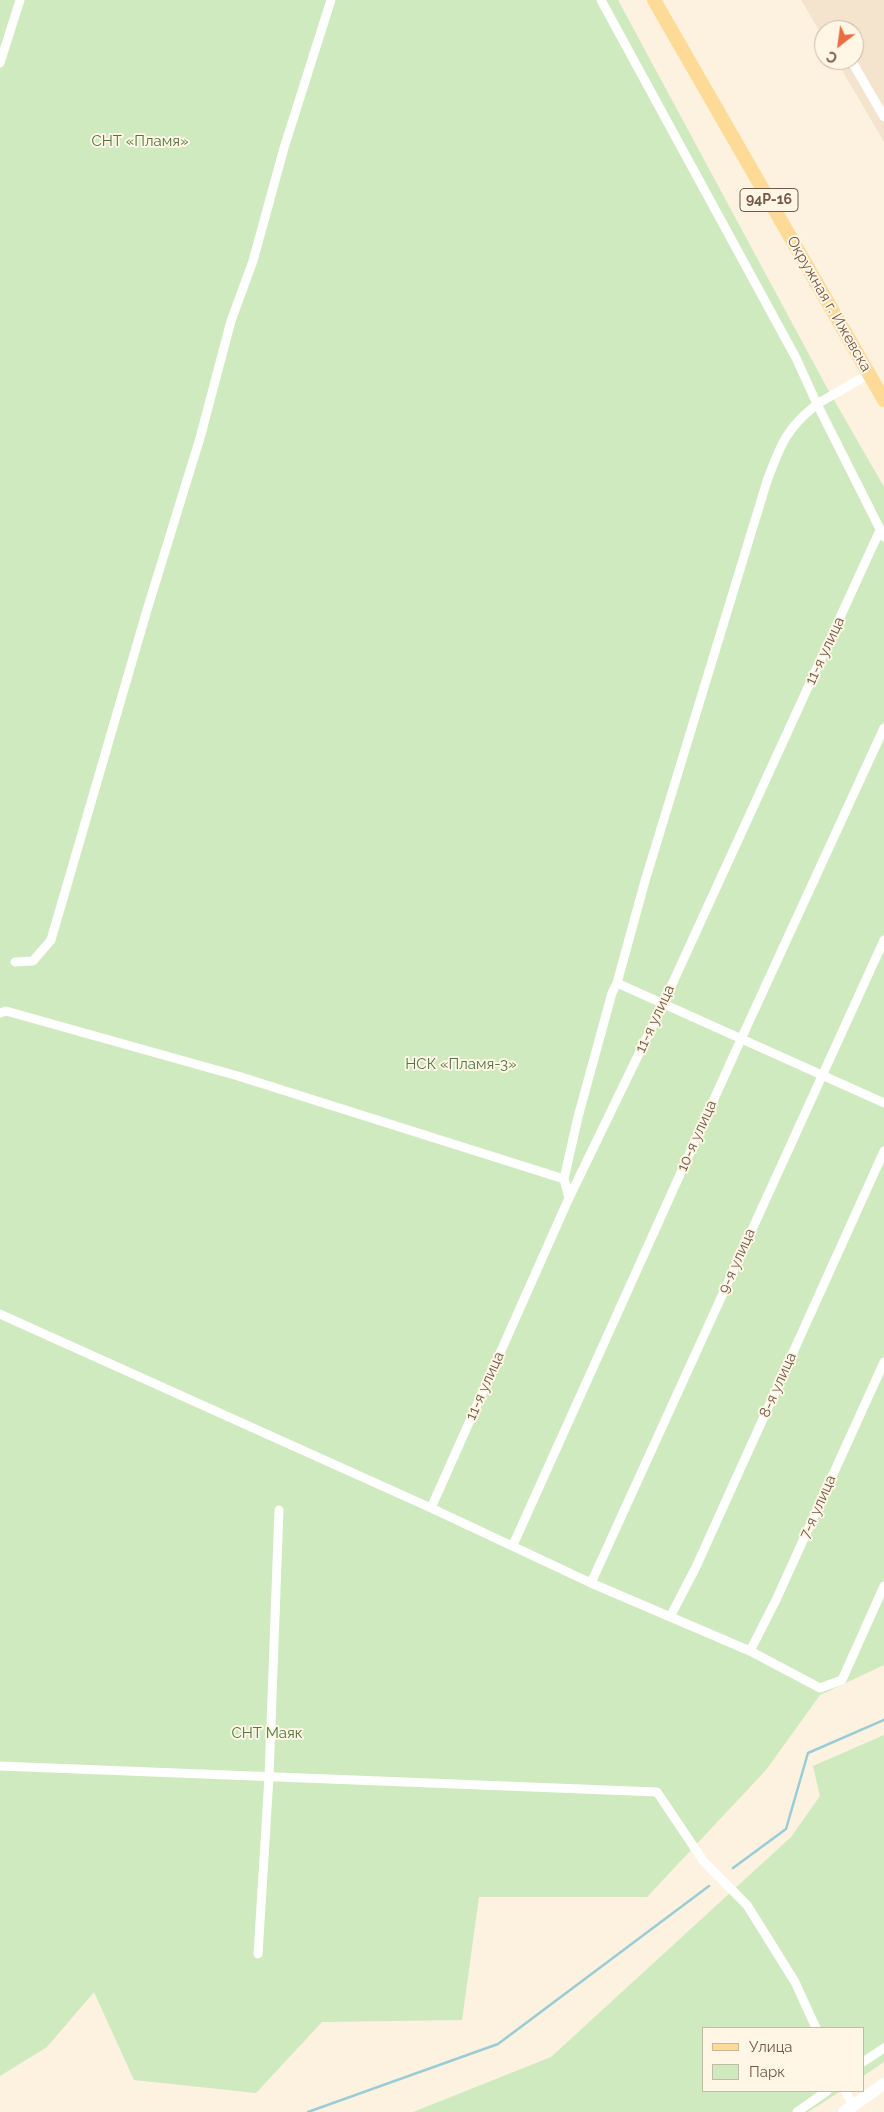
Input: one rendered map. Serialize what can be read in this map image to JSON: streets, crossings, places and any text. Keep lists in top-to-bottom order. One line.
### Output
{"streets":{"main road":["94Р-16","Окружная г. Ижевска"],"street":["11-я улица","10-я улица","9-я улица","8-я улица","7-я улица"]},"parks":["СНТ «Пламя»","НСК «Пламя-3»","СНТ Маяк"],"legend":["Улица","Парк"],"north":"bottom left"}
